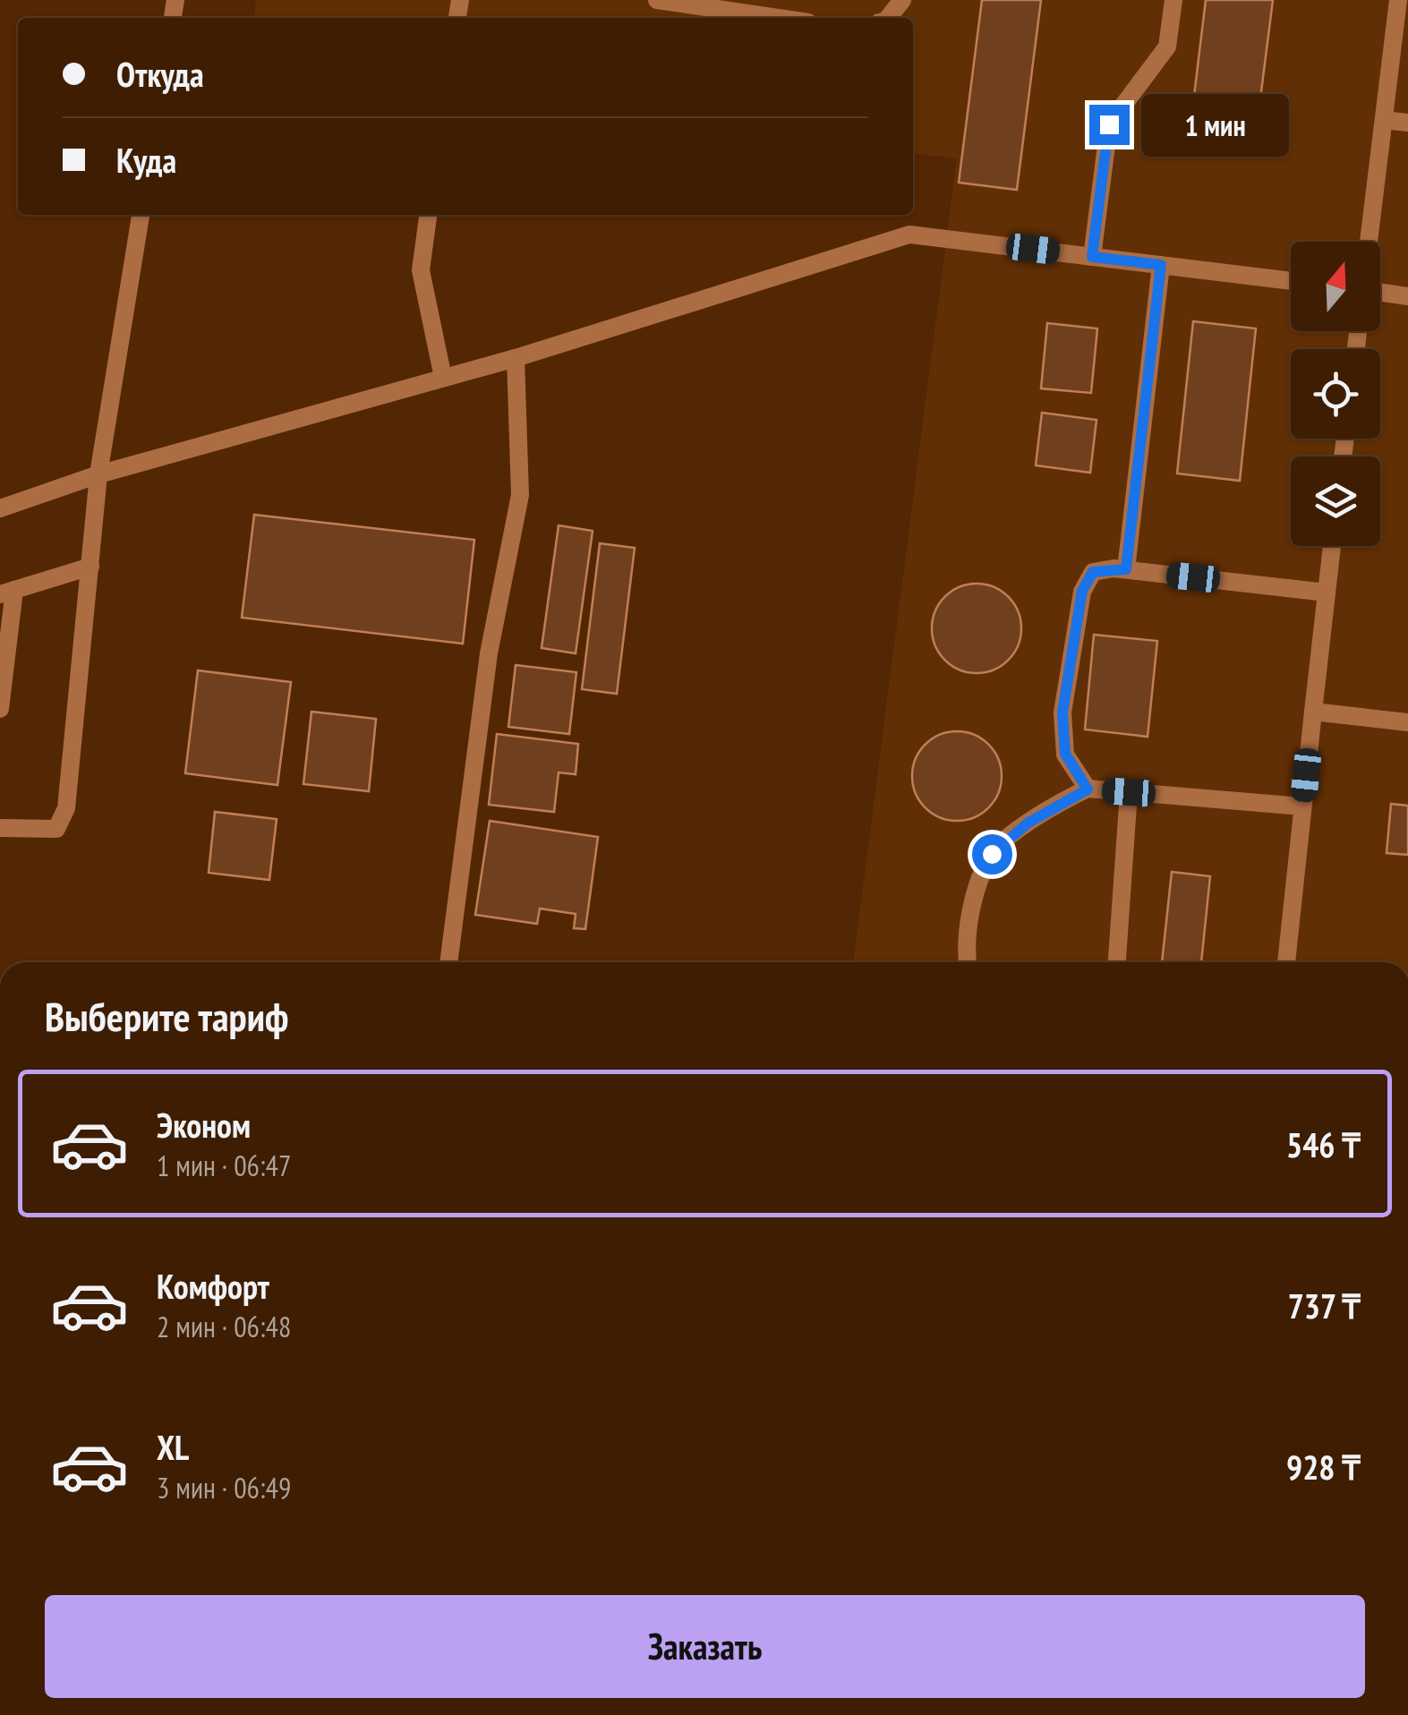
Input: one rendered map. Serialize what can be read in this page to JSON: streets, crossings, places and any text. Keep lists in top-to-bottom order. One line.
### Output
{"north":"top","page":{"banner":["Откуда","Куда"],"bubble":"1 мин","heading":"Выберите тариф","list":[{"name":"Эконом","note":"1 мин · 06:47","value":"546 ₸"},{"name":"Комфорт","note":"2 мин · 06:48","value":"737 ₸"},{"name":"XL","note":"3 мин · 06:49","value":"928 ₸"}],"buttons":"Заказать"}}
